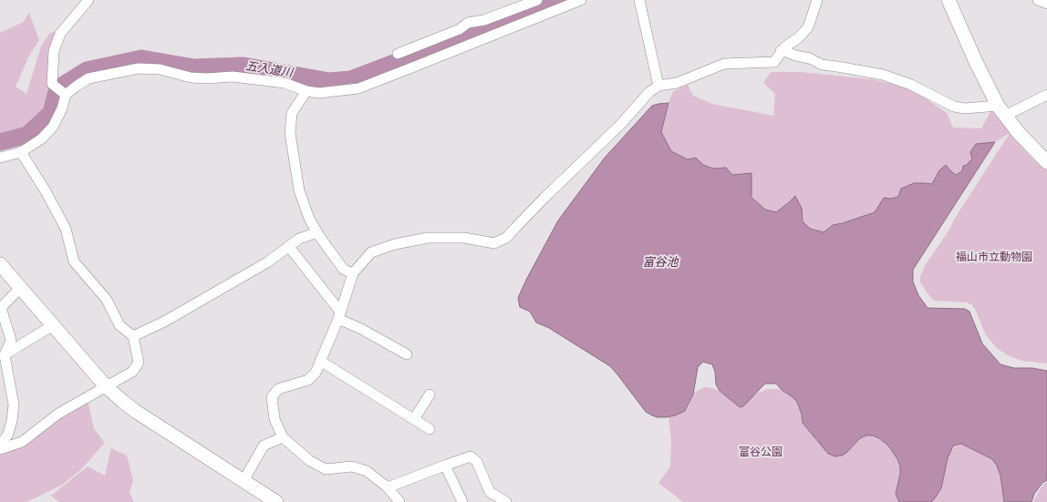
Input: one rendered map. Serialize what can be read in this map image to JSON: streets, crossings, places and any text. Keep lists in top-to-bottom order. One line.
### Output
{"water":["五入道川","富谷池"],"parks":["福山市立動物園","富谷公園"]}
